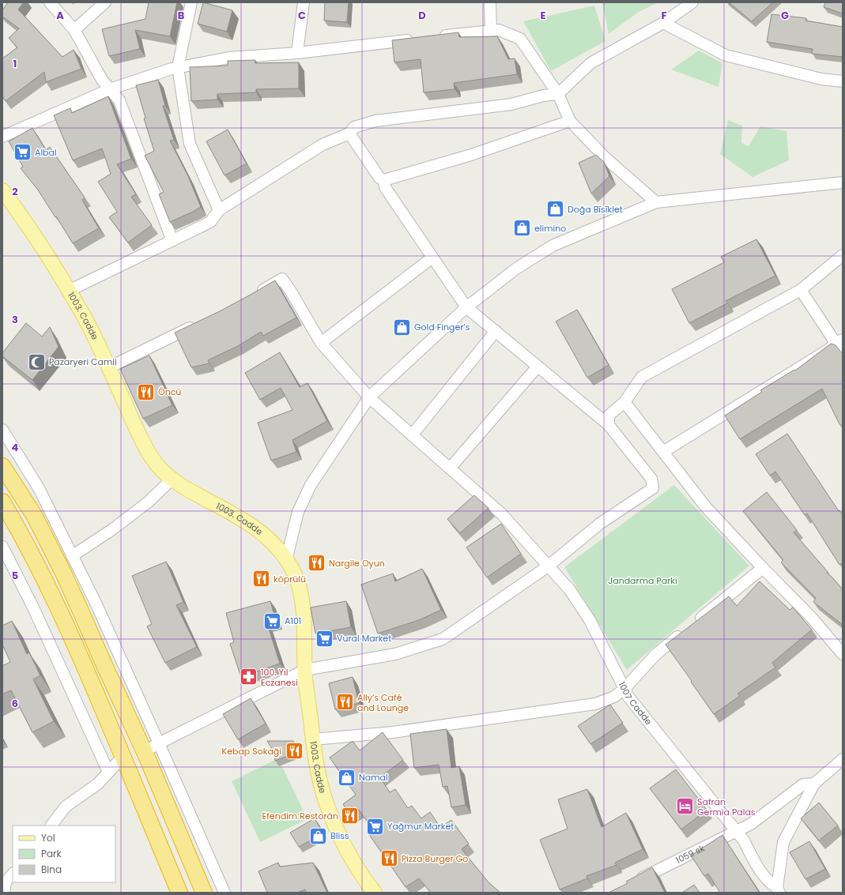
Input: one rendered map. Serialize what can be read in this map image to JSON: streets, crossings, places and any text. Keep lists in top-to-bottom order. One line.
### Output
{"streets":{"main road":["1003. Cadde"],"street":["1007 Cadde","1059 sk"]},"crossings":[["1007 Cadde","1059 sk"]],"parks":["Jandarma Parki"],"places":{"supermarket":["Albal","A101","Vural Market","Yağmur Market"],"shop":["Doğa Bīsīklet","elimino","Gold Finger’s","Namal","Bliss"],"mosque":["Pazaryeri Camii"],"restaurant":["Öncü","Nargile Oyun","köprülü","Ally’s Café and Lounge","Kebap Sokaği","Efendim Restorán","Pizza Burger Go"],"pharmacy":["100. Yıl Eczanesi"],"hotel":["Safran Germia Palas"]},"legend":["Yol","Park","Bina"],"grid":{"columns":["A","B","C","D","E","F","G"],"rows":["1","2","3","4","5","6"]}}
